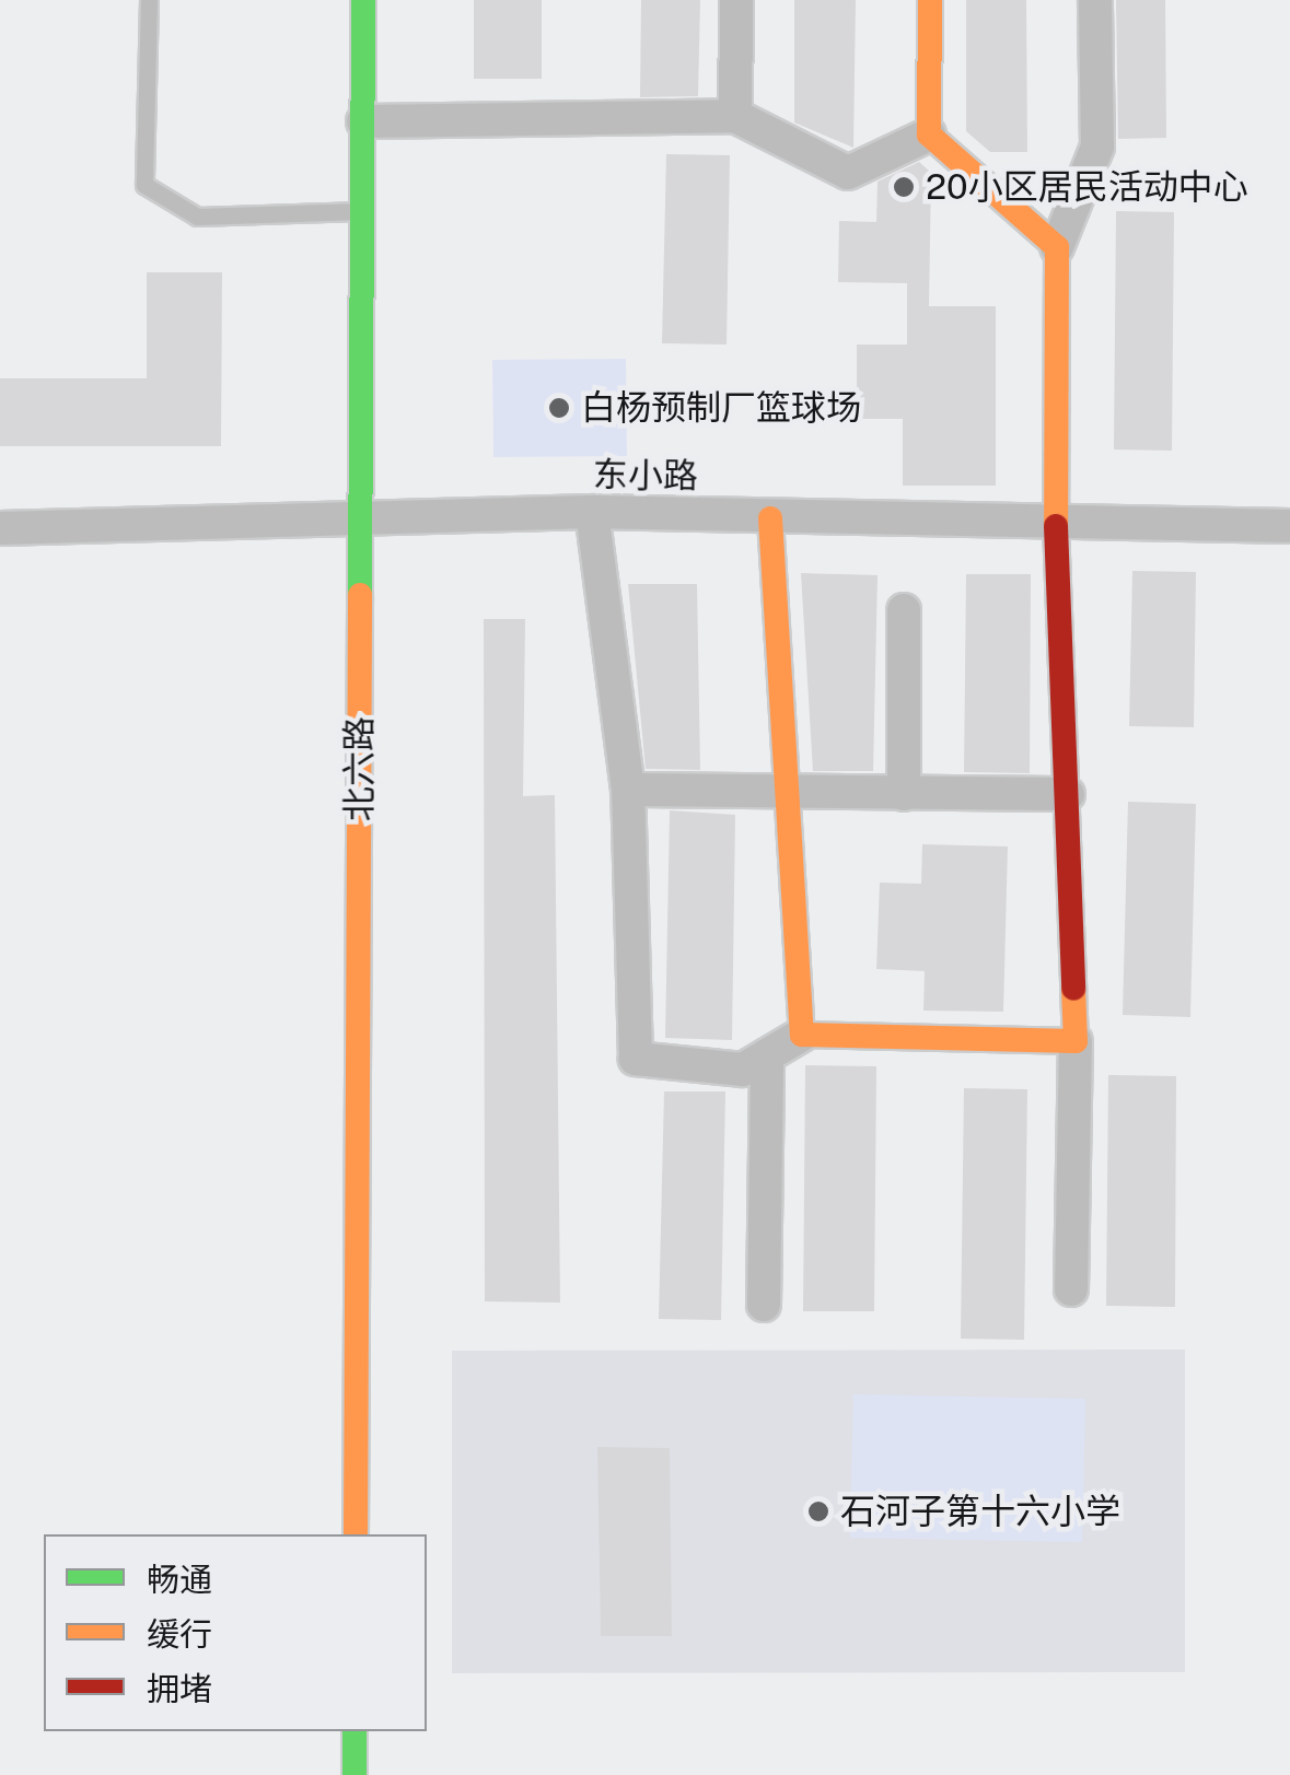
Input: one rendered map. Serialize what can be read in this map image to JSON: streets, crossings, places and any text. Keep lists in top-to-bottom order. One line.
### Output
{"streets":{"street":["东小路","北六路"]},"crossings":[["东小路","北六路"]],"places":["20小区居民活动中心","白杨预制厂篮球场","石河子第十六小学"],"legend":["畅通","缓行","拥堵"]}
